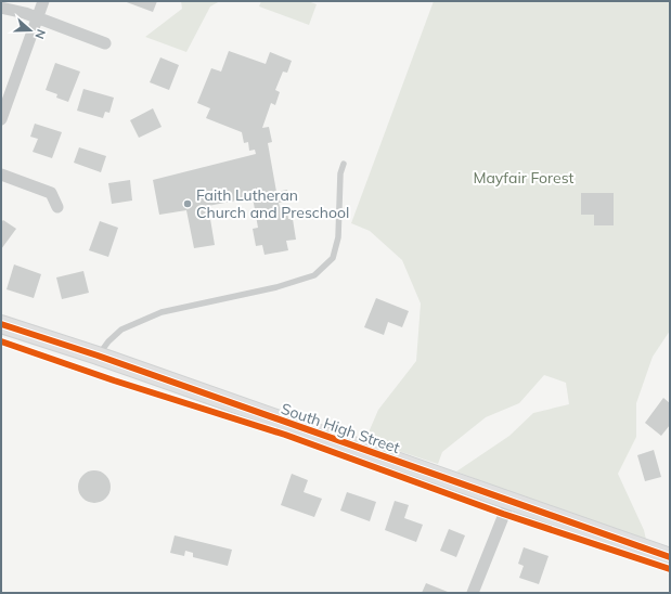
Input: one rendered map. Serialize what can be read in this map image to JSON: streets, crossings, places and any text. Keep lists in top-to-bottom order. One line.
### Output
{"streets":{"street":["South High Street"]},"parks":["Mayfair Forest"],"places":["Faith Lutheran Church and Preschool"],"north":"right"}
